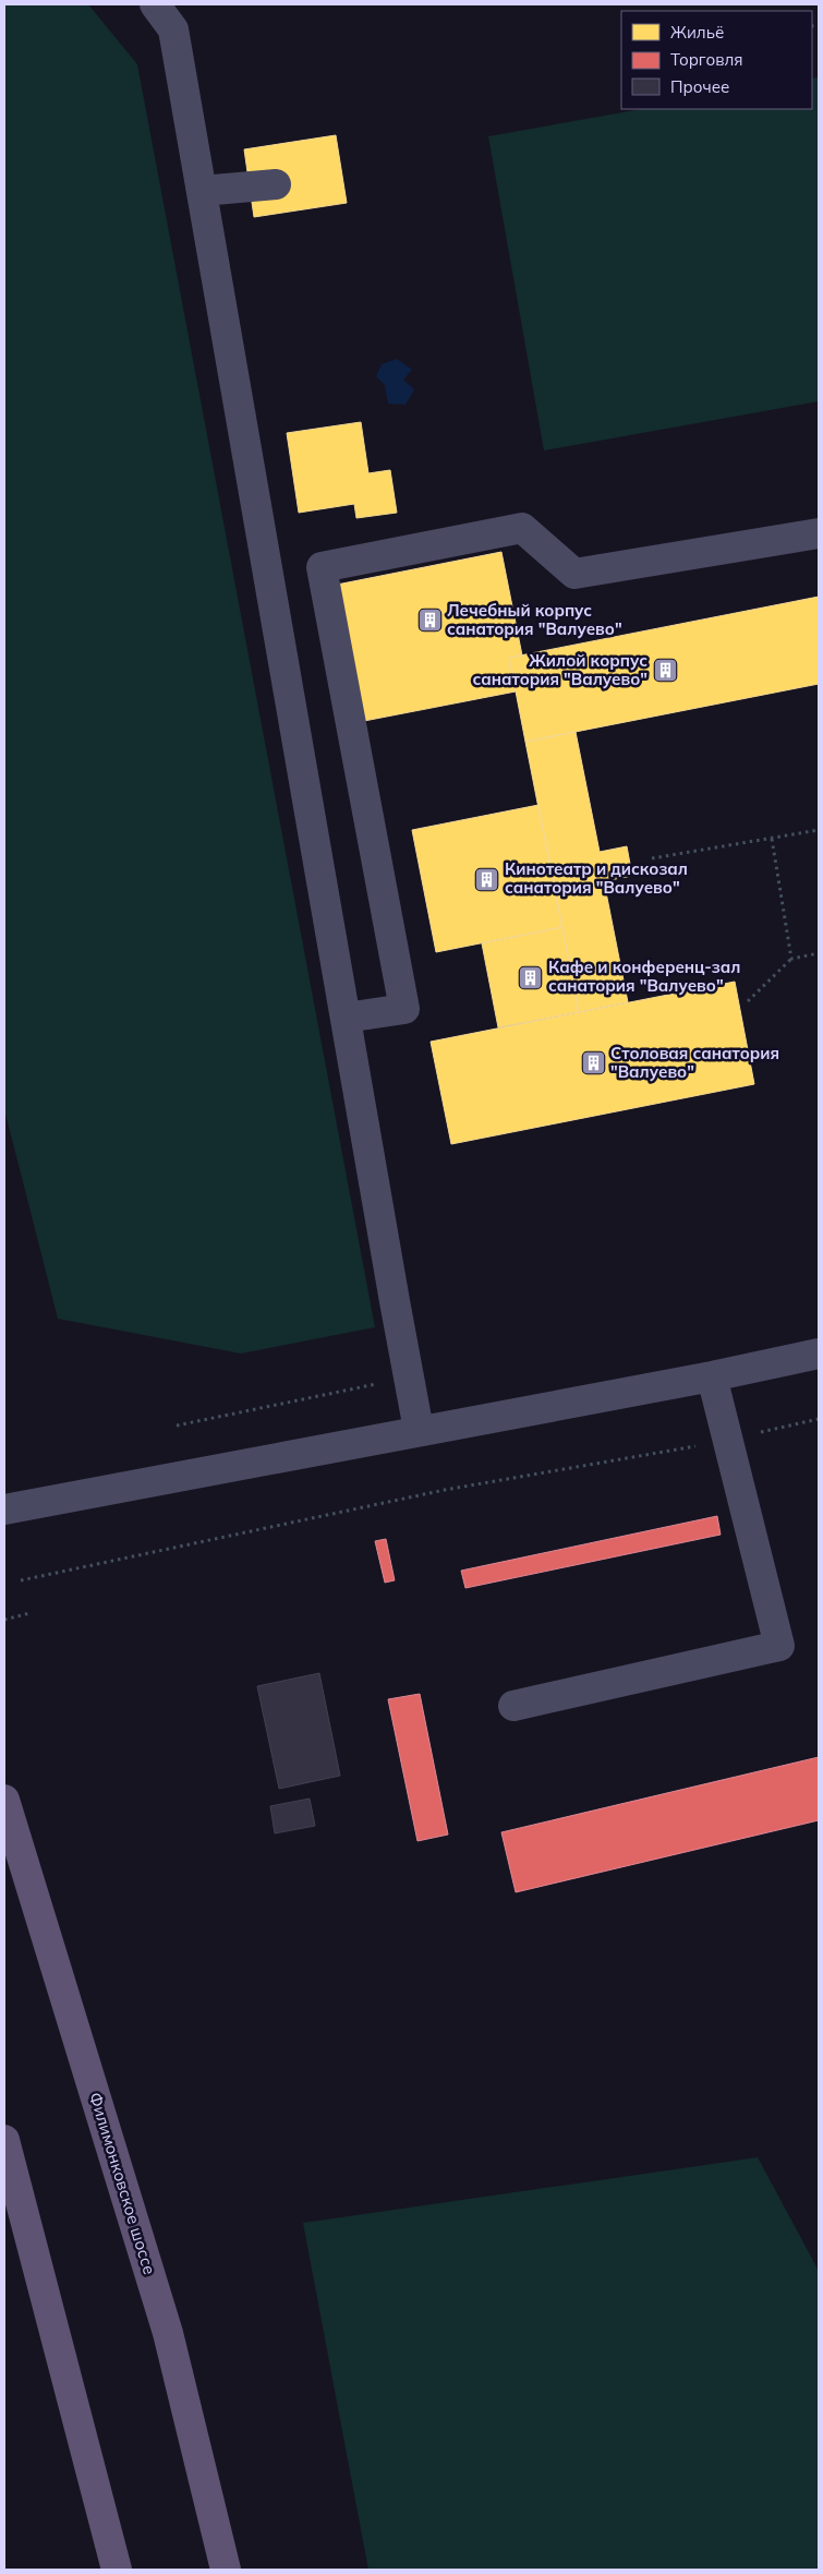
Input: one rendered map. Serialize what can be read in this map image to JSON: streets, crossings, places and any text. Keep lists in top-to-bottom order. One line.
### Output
{"streets":{"main road":["Филимонковское шоссе"]},"places":{"building":["Лечебный корпус санатория \"Валуево\"","Жилой корпус санатория \"Валуево\"","Кинотеатр и дискозал санатория \"Валуево\"","Кафе и конференц-зал санатория \"Валуево\"","Столовая санатория \"Валуево\""]},"legend":["Жильё","Торговля","Прочее"]}
